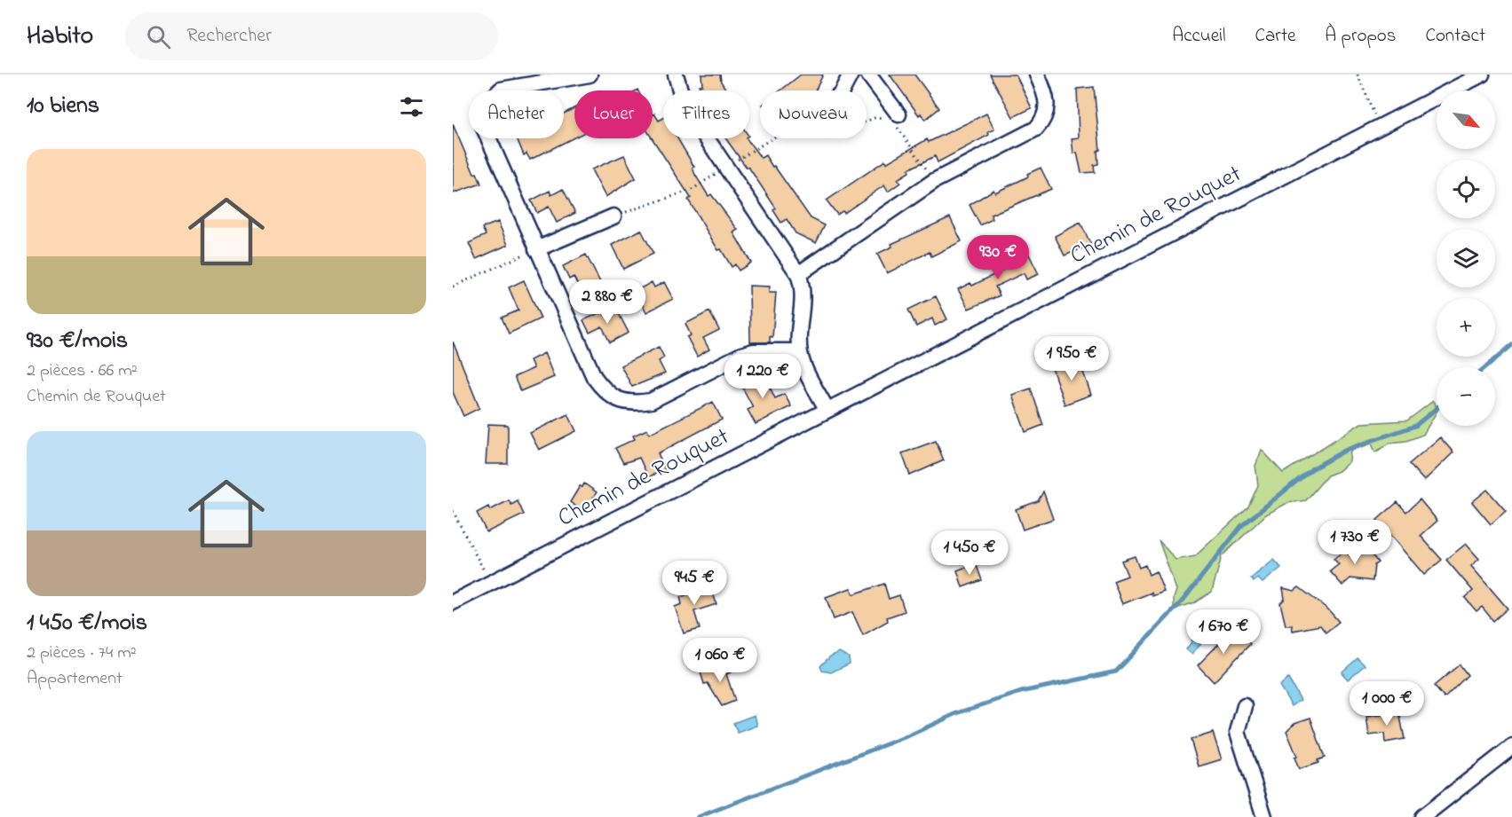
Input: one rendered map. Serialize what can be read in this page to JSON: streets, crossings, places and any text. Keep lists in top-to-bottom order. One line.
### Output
{"streets":{"street":["Chemin de Rouquet"]},"north":"bottom right","page":{"header":"Habito","search":"Rechercher","nav":["Accueil","Carte","À propos","Contact"],"heading":"10 biens","map_buttons":["+","−"],"chip":["Acheter","Louer","Filtres","Nouveau"],"list":[{"name":"930 €/mois","note":"2 pièces · 66 m² · Chemin de Rouquet"},{"name":"1 450 €/mois","note":"2 pièces · 74 m² · Appartement"}],"price":["930 €","2 880 €","1 950 €","1 220 €","1 730 €","1 450 €","945 €","1 670 €","1 060 €","1 000 €"]}}
